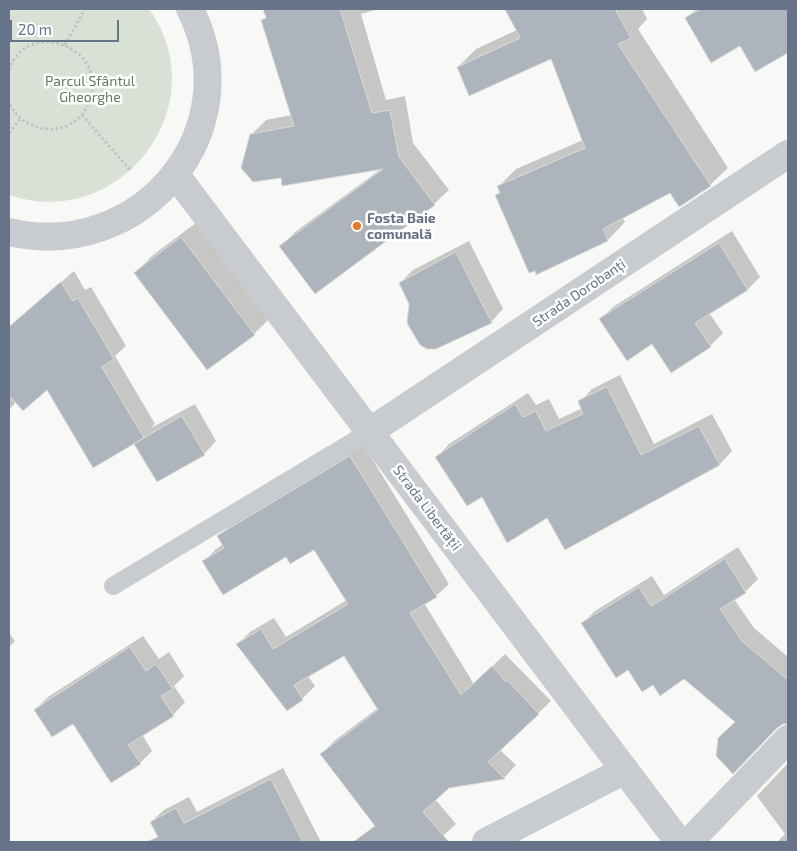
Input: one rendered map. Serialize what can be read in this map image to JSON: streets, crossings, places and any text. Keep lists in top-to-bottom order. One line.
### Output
{"streets":{"street":["Strada Dorobanți","Strada Libertății"]},"crossings":[["Strada Dorobanți","Strada Libertății"]],"parks":["Parcul Sfântul Gheorghe"],"places":["Fosta Baie comunală"],"scale_bar":"20 m"}
